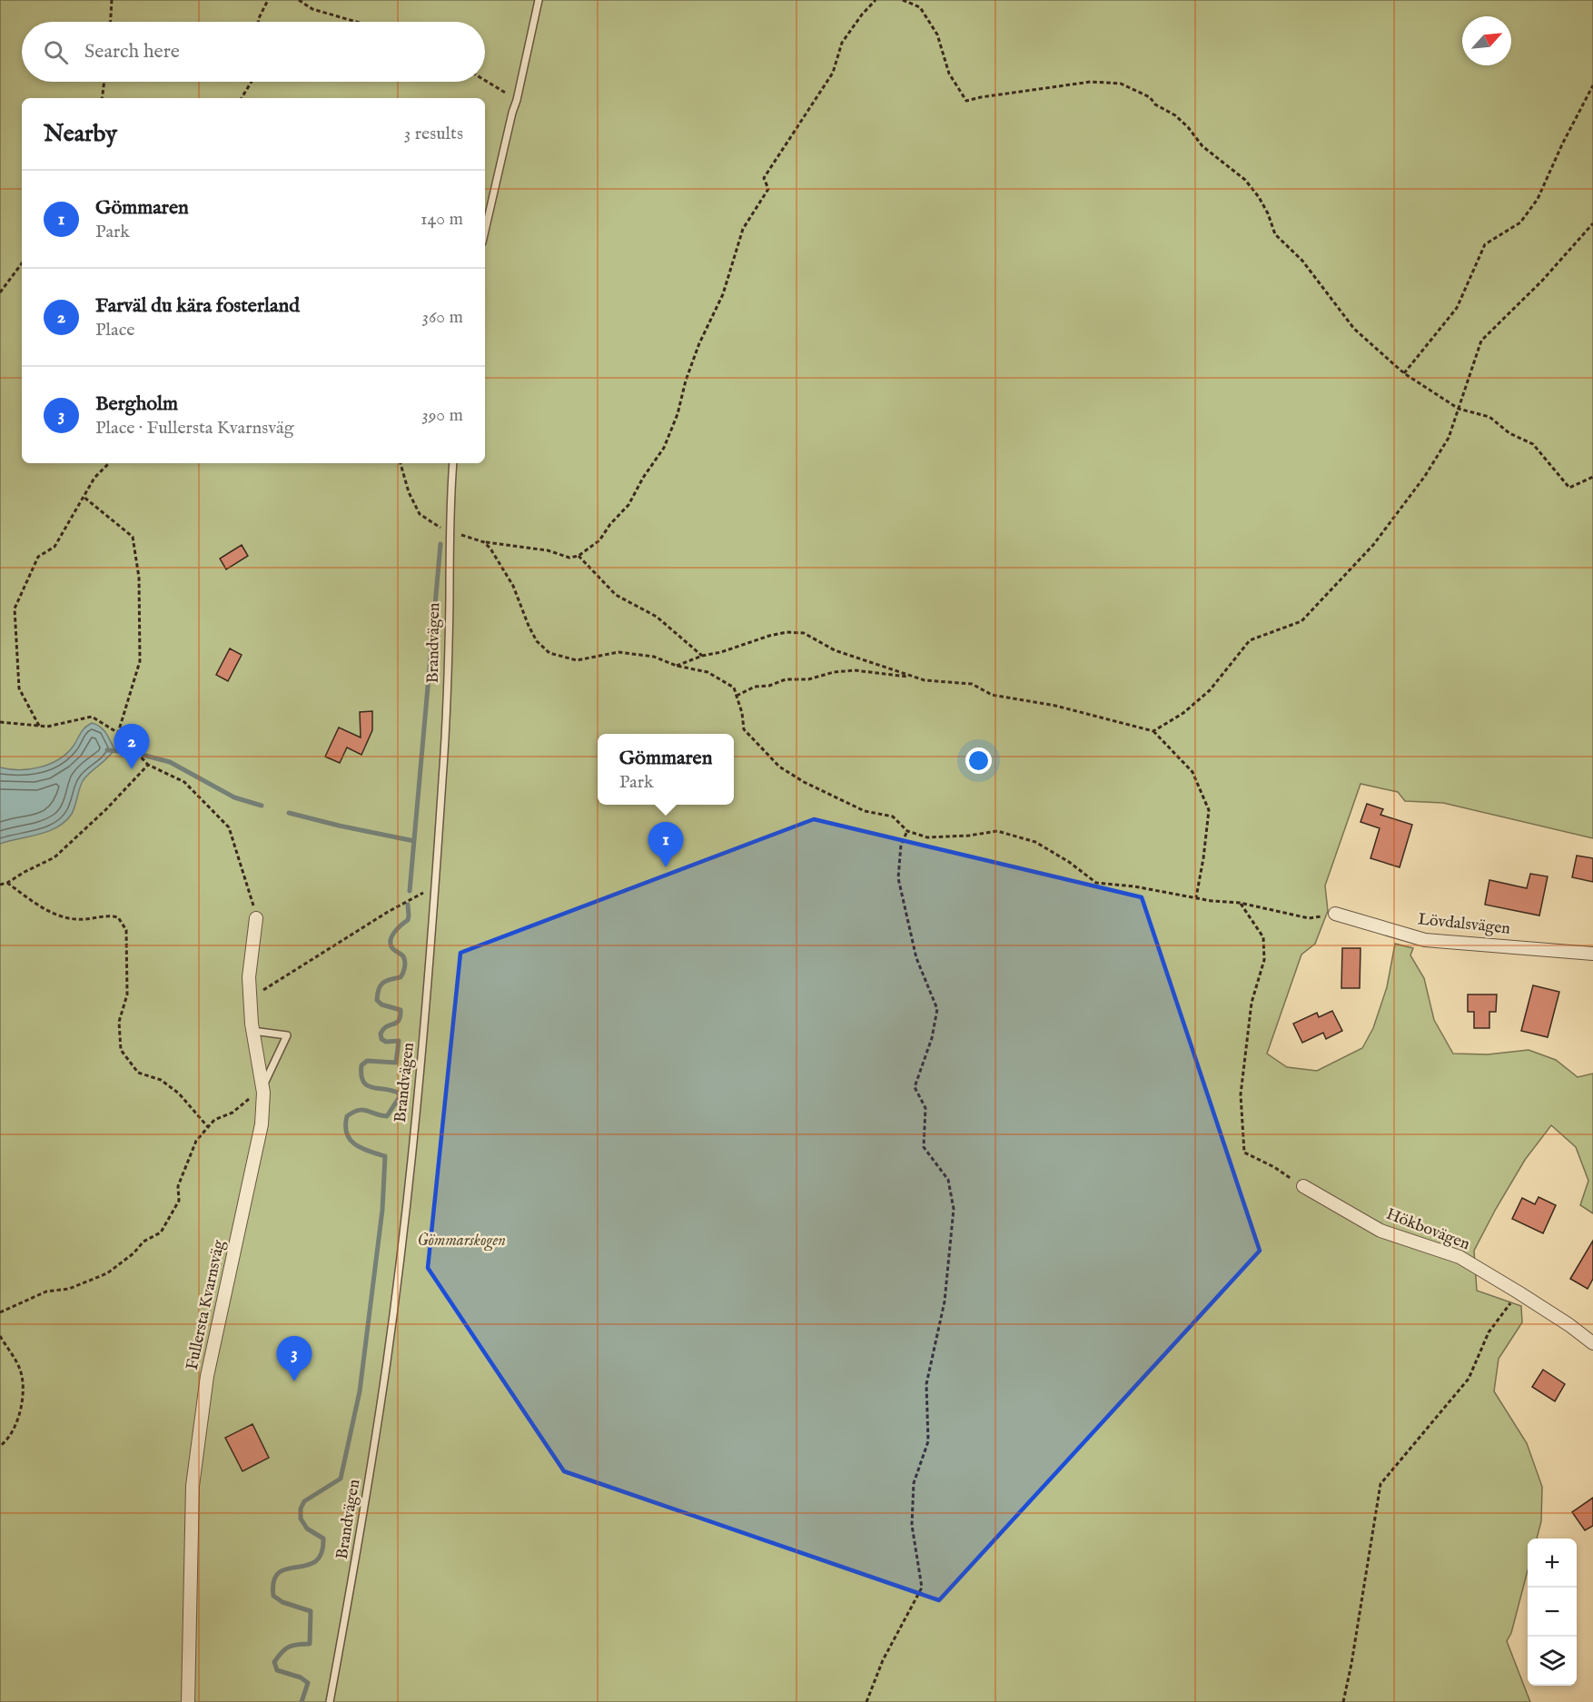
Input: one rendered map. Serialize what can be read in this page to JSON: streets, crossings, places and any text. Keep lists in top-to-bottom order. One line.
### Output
{"streets":{"street":["Lövdalsvägen","Hökbovägen","Fullersta Kvarnsväg"],"lane":["Brandvägen"]},"parks":["Gömmarskogen"],"north":"top right","page":{"search":"Search here","heading":["Nearby","3 results"],"list":[{"mark":"1","name":"Gömmaren","note":"Park","value":"140 m"},{"mark":"2","name":"Farväl du kära fosterland","note":"Place","value":"360 m"},{"mark":"3","name":"Bergholm","note":"Place · Fullersta Kvarnsväg","value":"390 m"}],"pins":["2","1","3"],"popup":["Gömmaren","Park"],"map_buttons":["+","−"]}}
